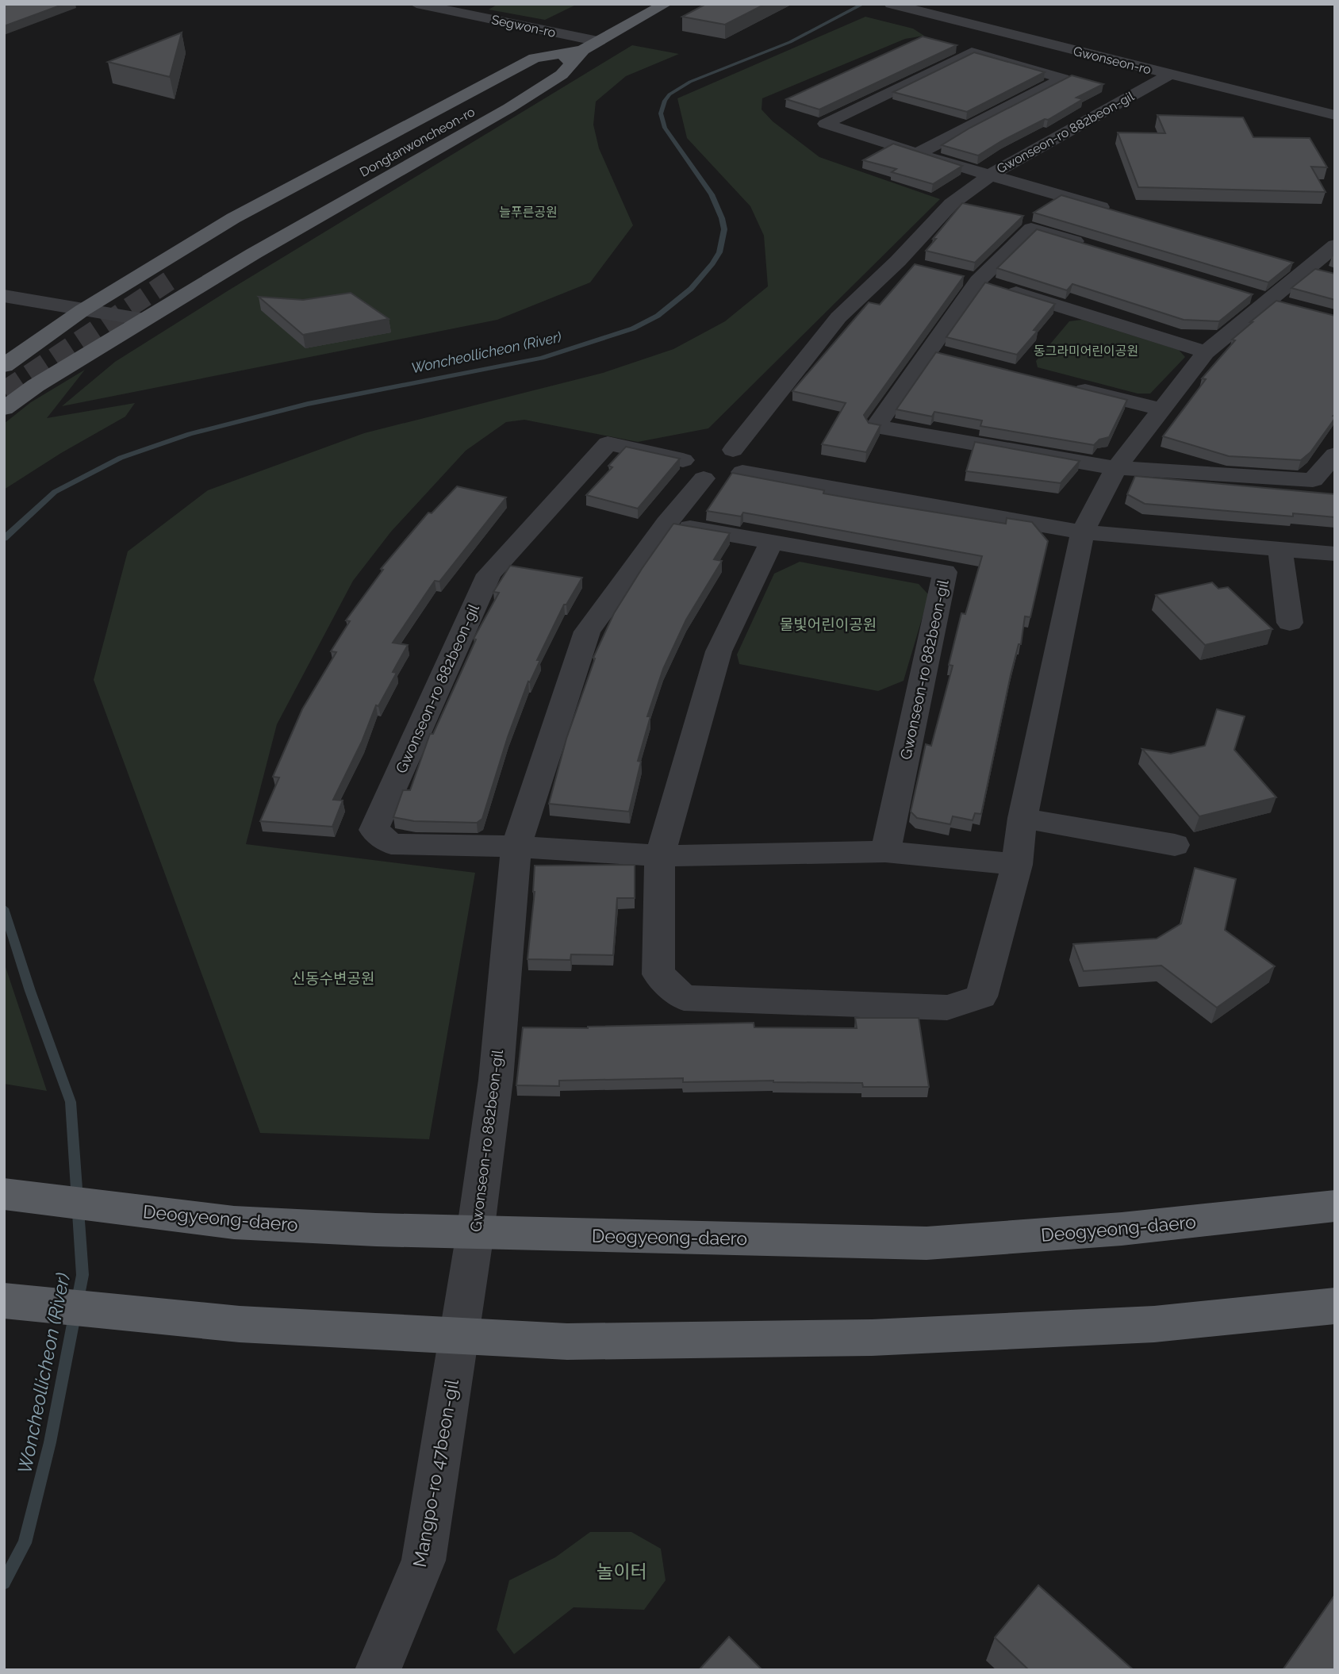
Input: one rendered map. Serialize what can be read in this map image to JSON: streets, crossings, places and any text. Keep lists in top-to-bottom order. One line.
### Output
{"streets":{"main road":["Dongtanwoncheon-ro","Deogyeong-daero"],"street":["Segwon-ro","Gwonseon-ro","Gwonseon-ro 882beon-gil","Mangpo-ro 47beon-gil"]},"crossings":[["Segwon-ro","Dongtanwoncheon-ro"],["Gwonseon-ro","Gwonseon-ro 882beon-gil"],["Gwonseon-ro 882beon-gil","Deogyeong-daero"],["Gwonseon-ro 882beon-gil","Mangpo-ro 47beon-gil"]],"water":["Woncheollicheon (River)"],"parks":["늘푸른공원","동그라미어린이공원","물빛어린이공원","신동수변공원","놀이터"]}
